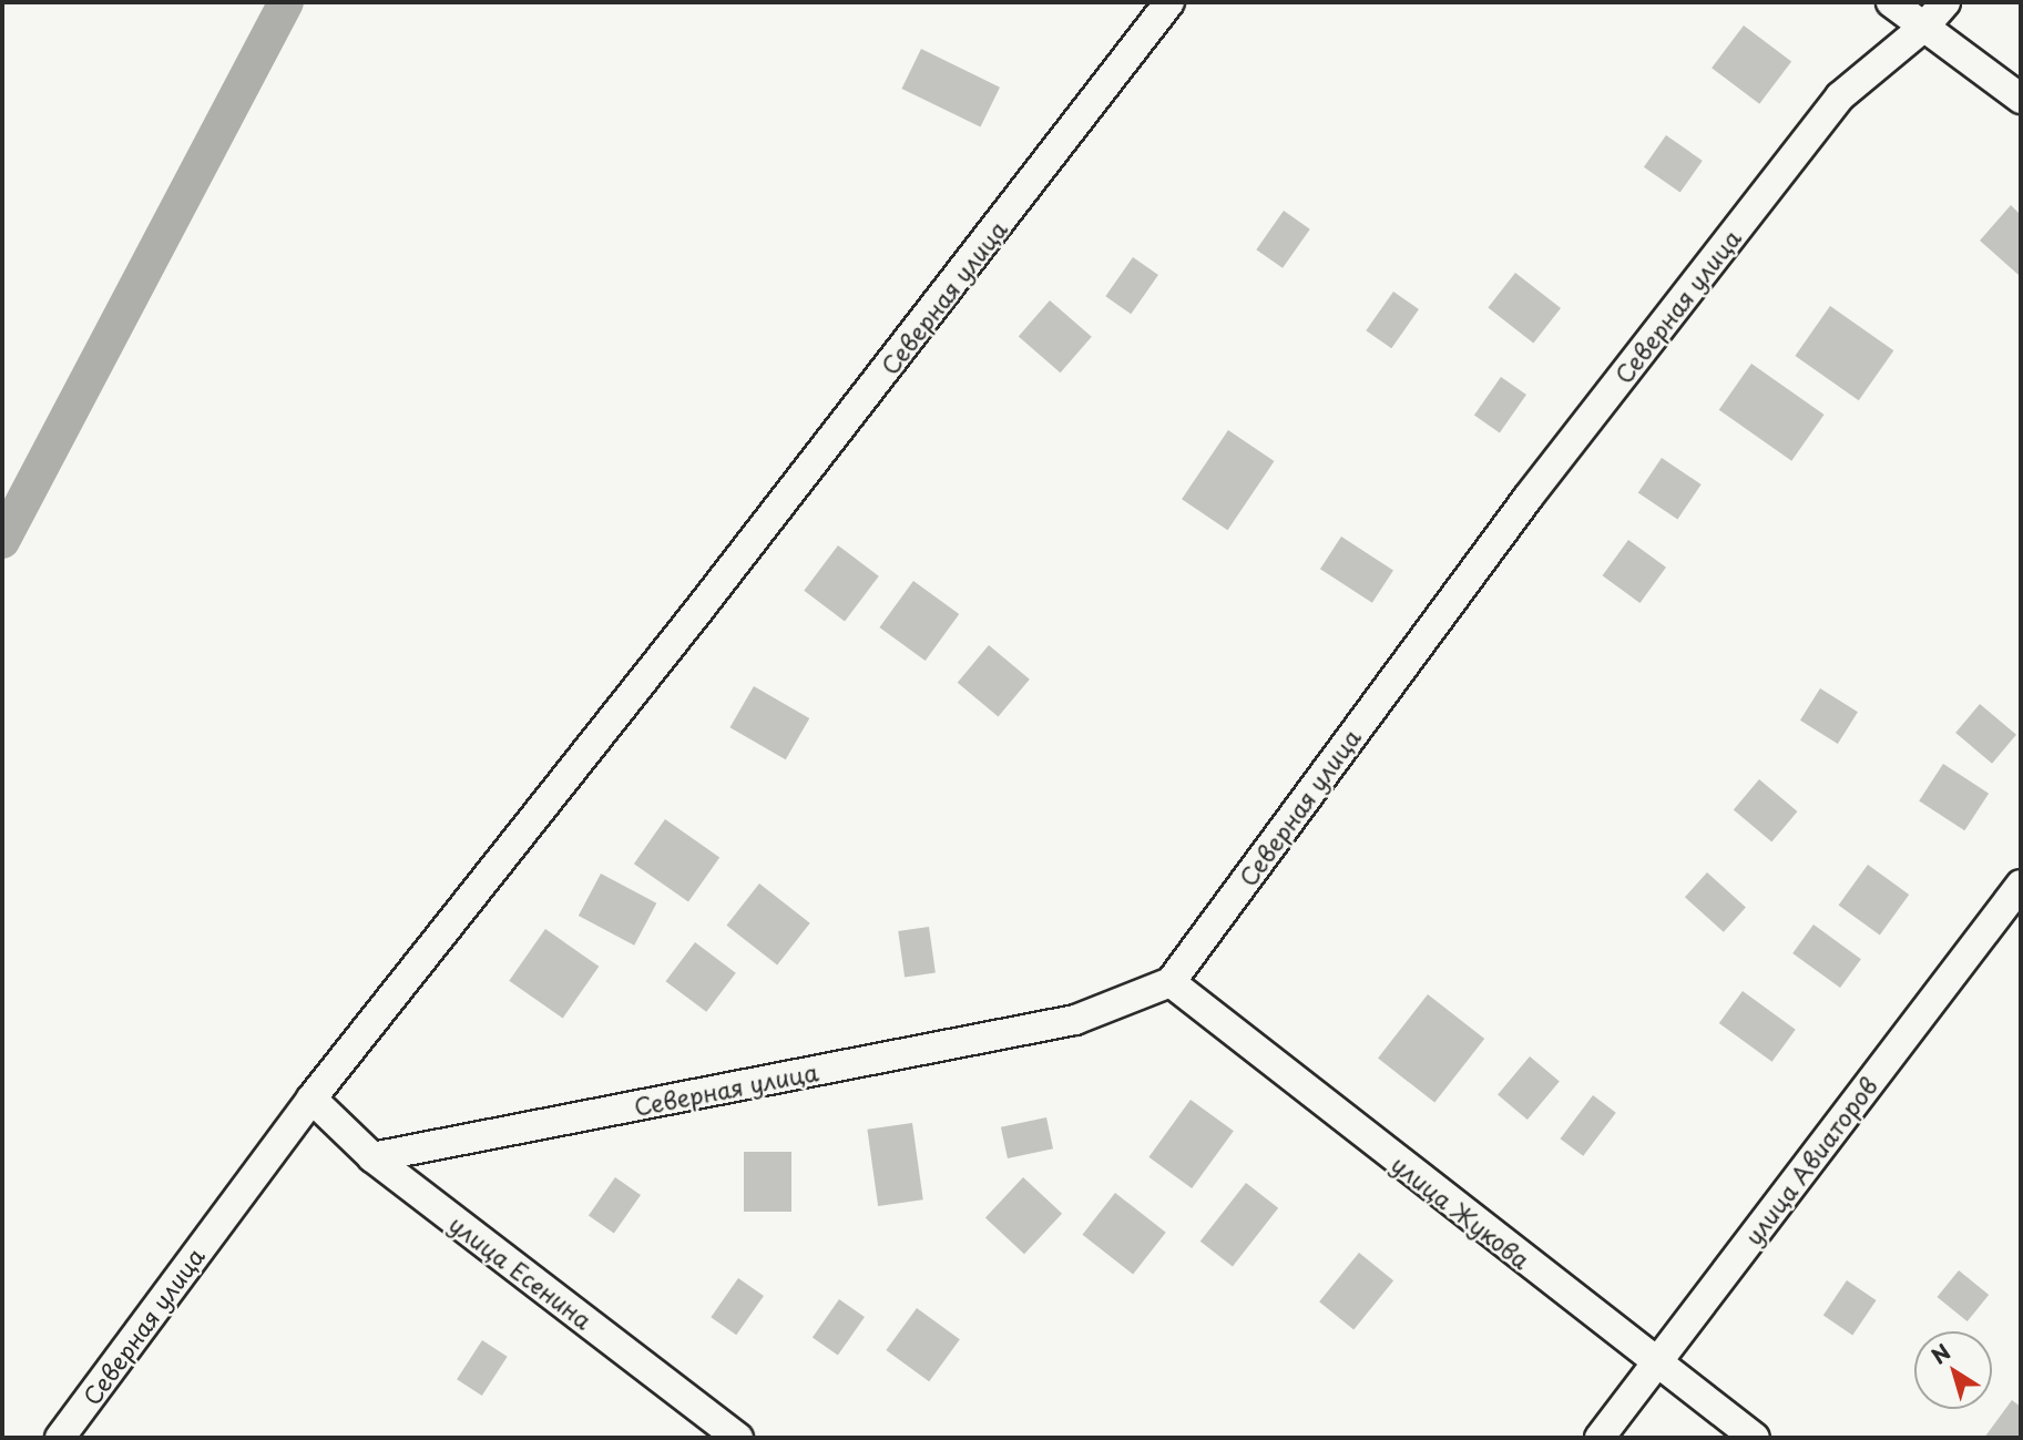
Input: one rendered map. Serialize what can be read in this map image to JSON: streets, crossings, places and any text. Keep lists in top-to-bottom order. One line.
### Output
{"streets":{"street":["Северная улица","улица Авиаторов","улица Жукова","улица Есенина"]},"crossings":[["Северная улица","улица Жукова"],["Северная улица","улица Есенина"],["улица Авиаторов","улица Жукова"]],"north":"top left"}
